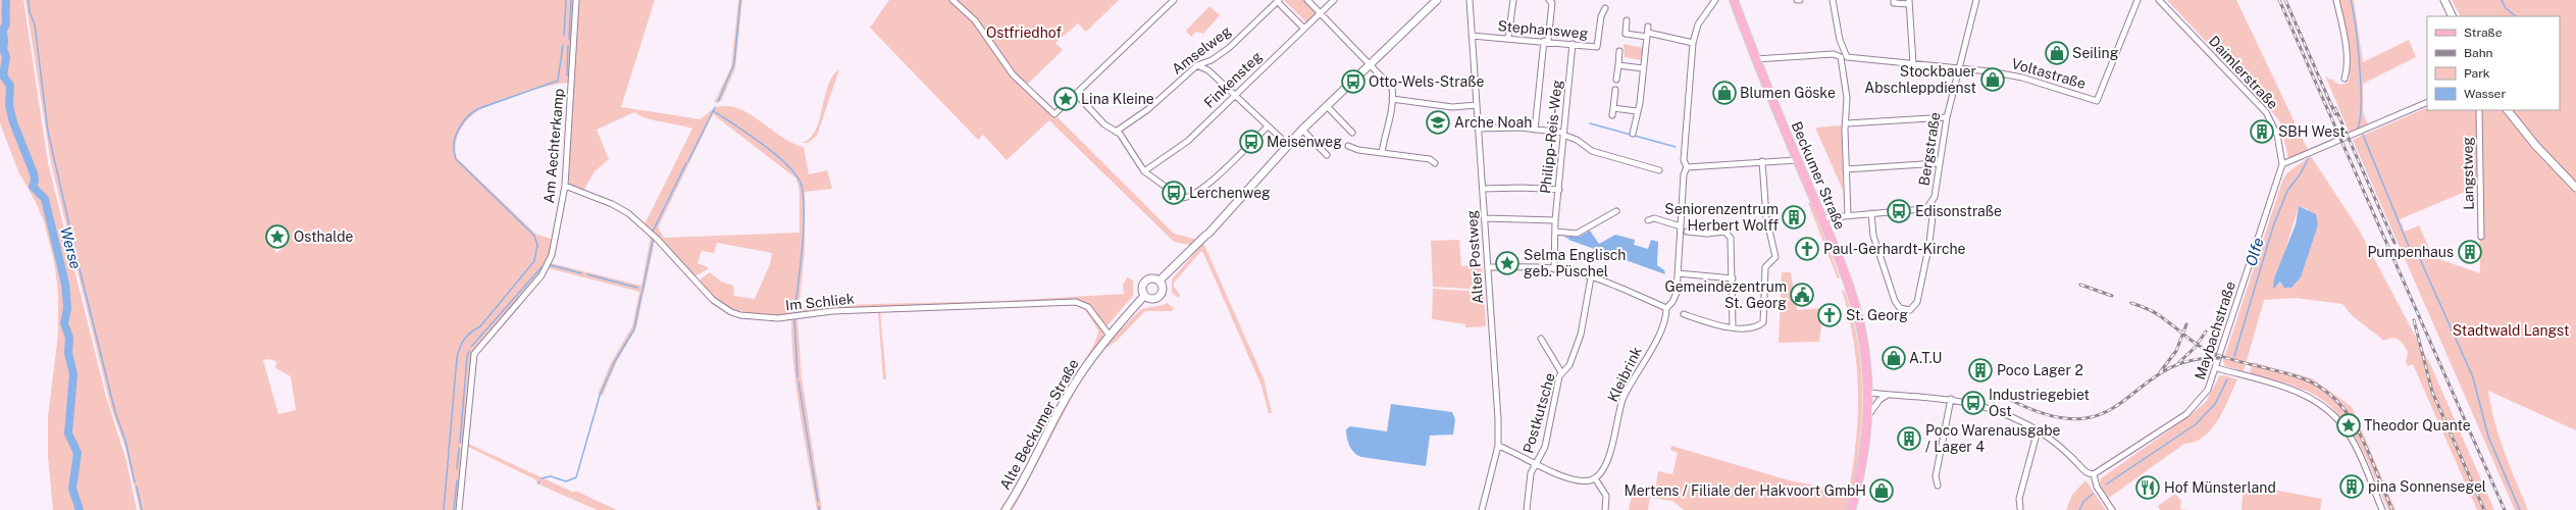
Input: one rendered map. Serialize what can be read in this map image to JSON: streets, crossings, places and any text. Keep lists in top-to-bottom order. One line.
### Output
{"streets":{"main road":["Beckumer Straße"],"street":["Stephansweg","Amselweg","Daimlerstraße","Voltastraße","Finkensteg","Philipp-Reis-Weg","Am Aechterkamp","Bergstraße","Langstweg","Alter Postweg","Im Schliek","Maybachstraße","Kleibrink","Postkutsche","Alte Beckumer Straße"]},"crossings":[["Stephansweg","Philipp-Reis-Weg"],["Stephansweg","Alter Postweg"],["Daimlerstraße","Maybachstraße"],["Voltastraße","Bergstraße"],["Am Aechterkamp","Im Schliek"],["Im Schliek","Alte Beckumer Straße"]],"water":["Werse","Olfe"],"parks":["Ostfriedhof","Stadtwald Langst"],"places":{"shop":["Seiling","Stockbauer Abschleppdienst","Blumen Göske","A.T.U","Mertens / Filiale der Hakvoort GmbH"],"bus stop":["Otto-Wels-Straße","Meisenweg","Lerchenweg","Edisonstraße","Industriegebiet Ost"],"place":["Lina Kleine","Osthalde","Selma Englisch geb. Püschel","Theodor Quante"],"school or university":["Arche Noah"],"building":["SBH West","Seniorenzentrum Herbert Wolff","Pumpenhaus","Poco Lager 2","Poco Warenausgabe / Lager 4","pina Sonnensegel"],"church":["Paul-Gerhardt-Kirche","St. Georg"],"public building":["Gemeindezentrum St. Georg"],"restaurant":["Hof Münsterland"]},"legend":["Straße","Bahn","Park","Wasser"]}
